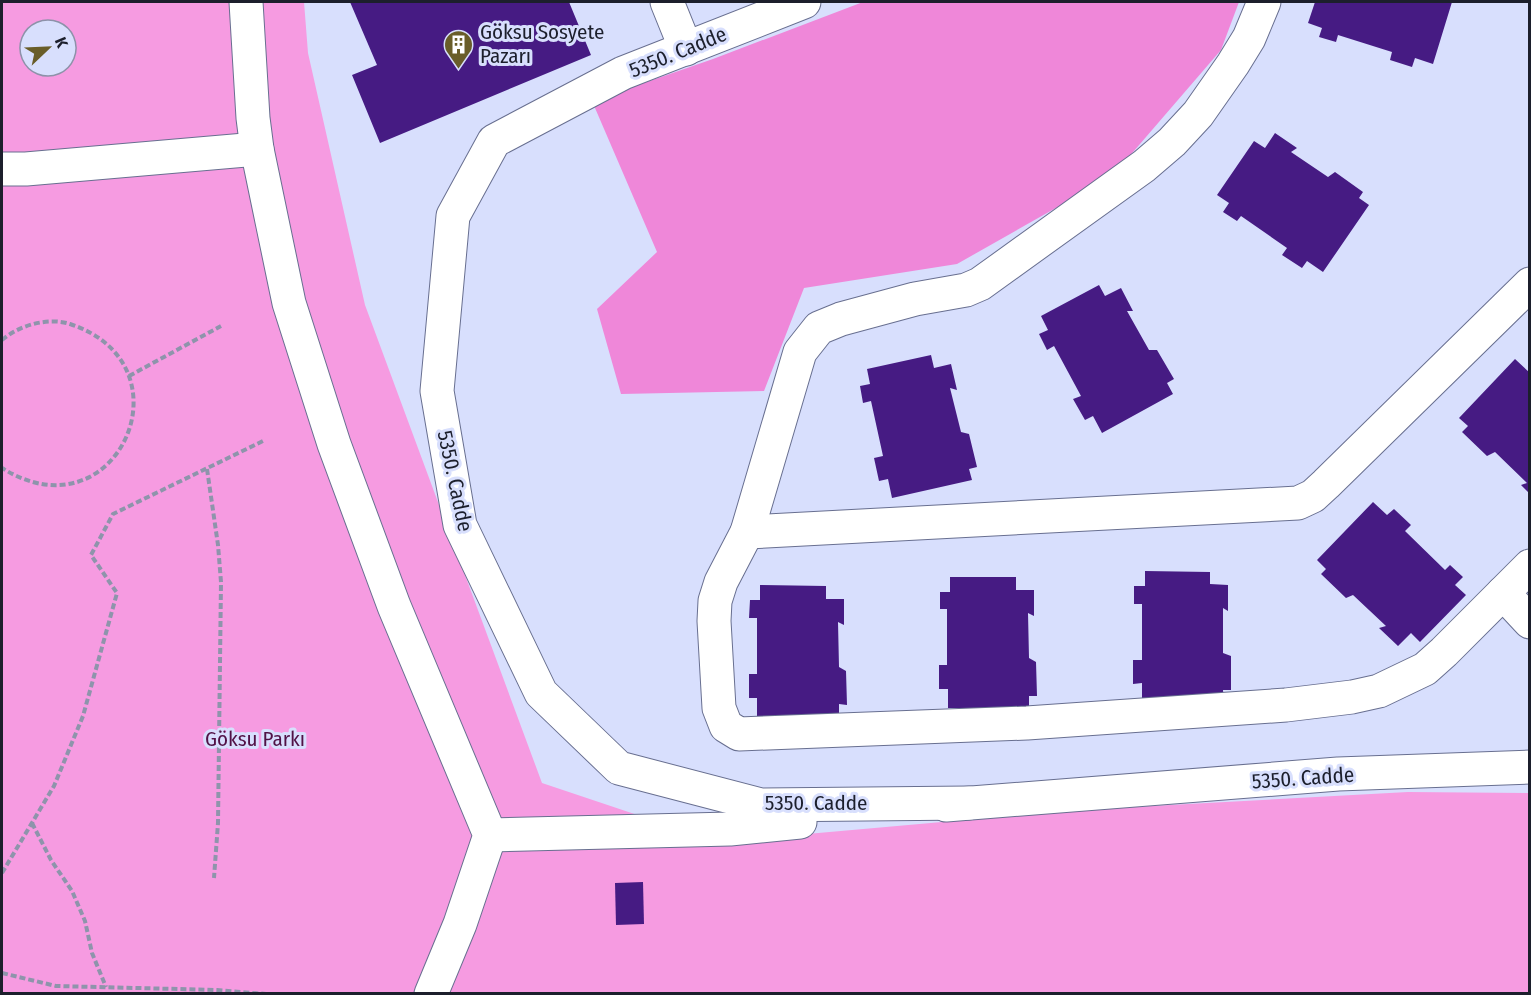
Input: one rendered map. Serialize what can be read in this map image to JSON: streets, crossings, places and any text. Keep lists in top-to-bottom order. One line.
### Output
{"streets":{"street":["5350. Cadde"]},"parks":["Göksu Parkı"],"places":{"building":["Göksu Sosyete Pazarı"]},"north":"top right"}
